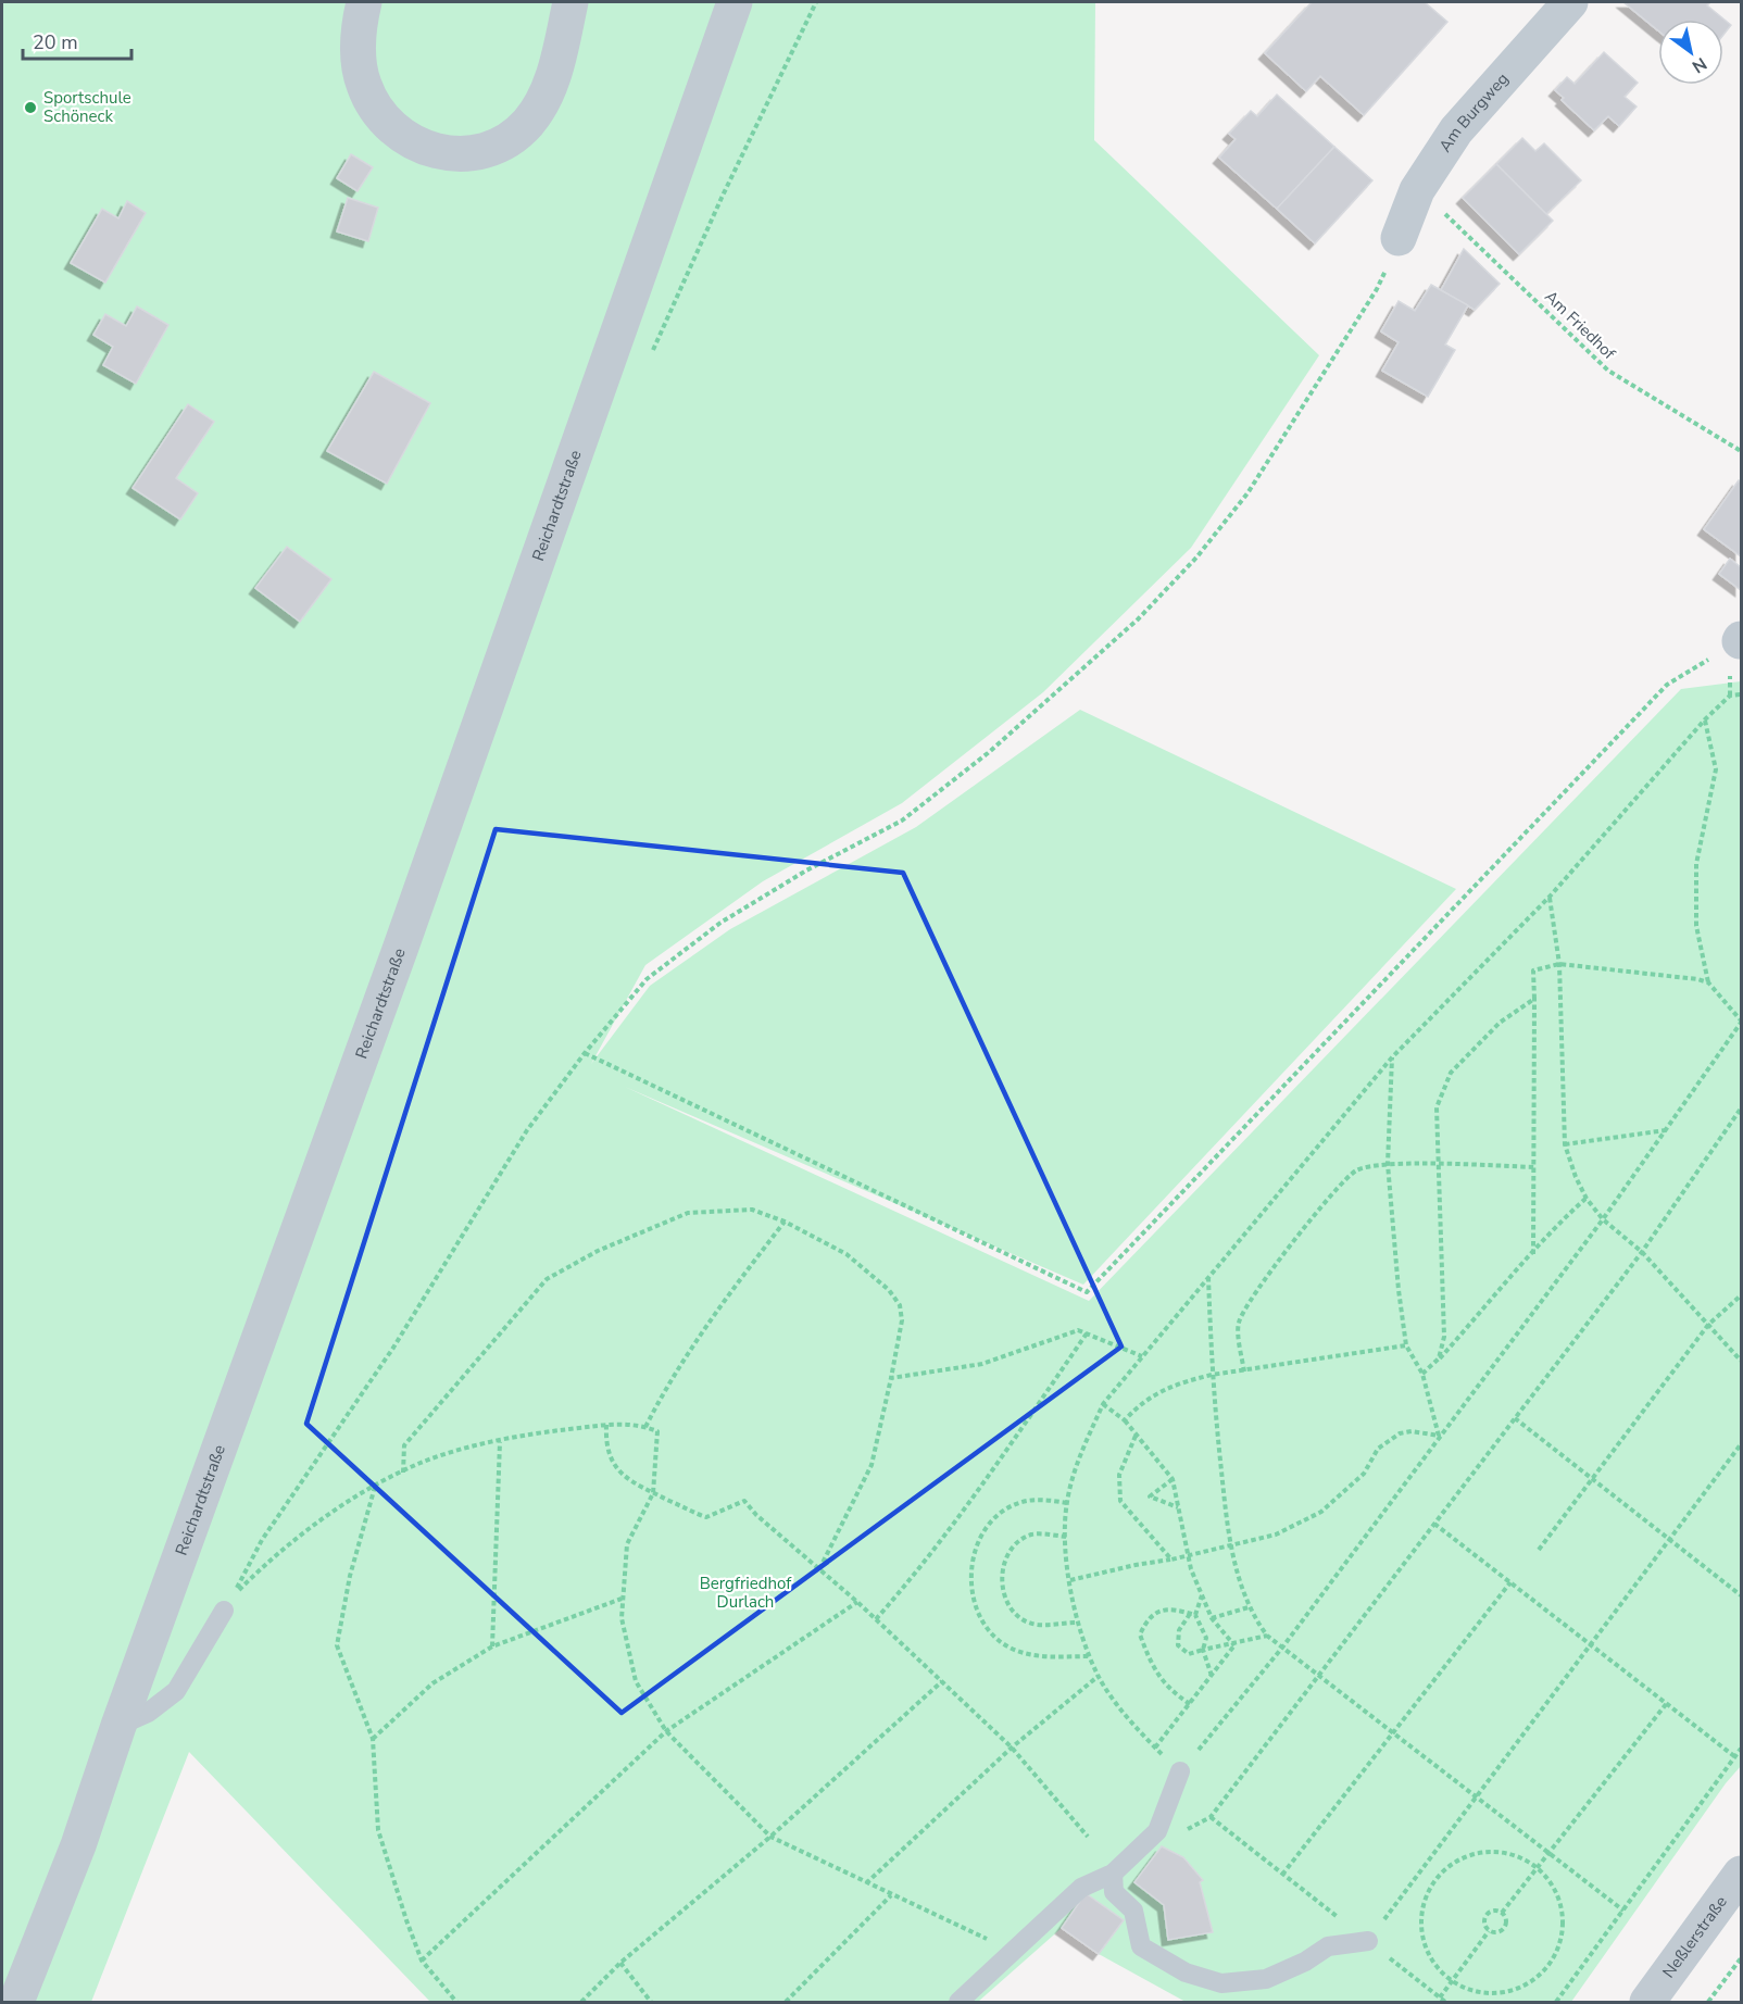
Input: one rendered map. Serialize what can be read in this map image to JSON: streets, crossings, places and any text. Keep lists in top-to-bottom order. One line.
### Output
{"streets":{"street":["Am Burgweg","Reichardtstraße","Neßlerstraße"],"path":["Am Friedhof"]},"parks":["Bergfriedhof Durlach"],"places":["Sportschule Schöneck"],"scale_bar":"20 m","north":"bottom right"}
